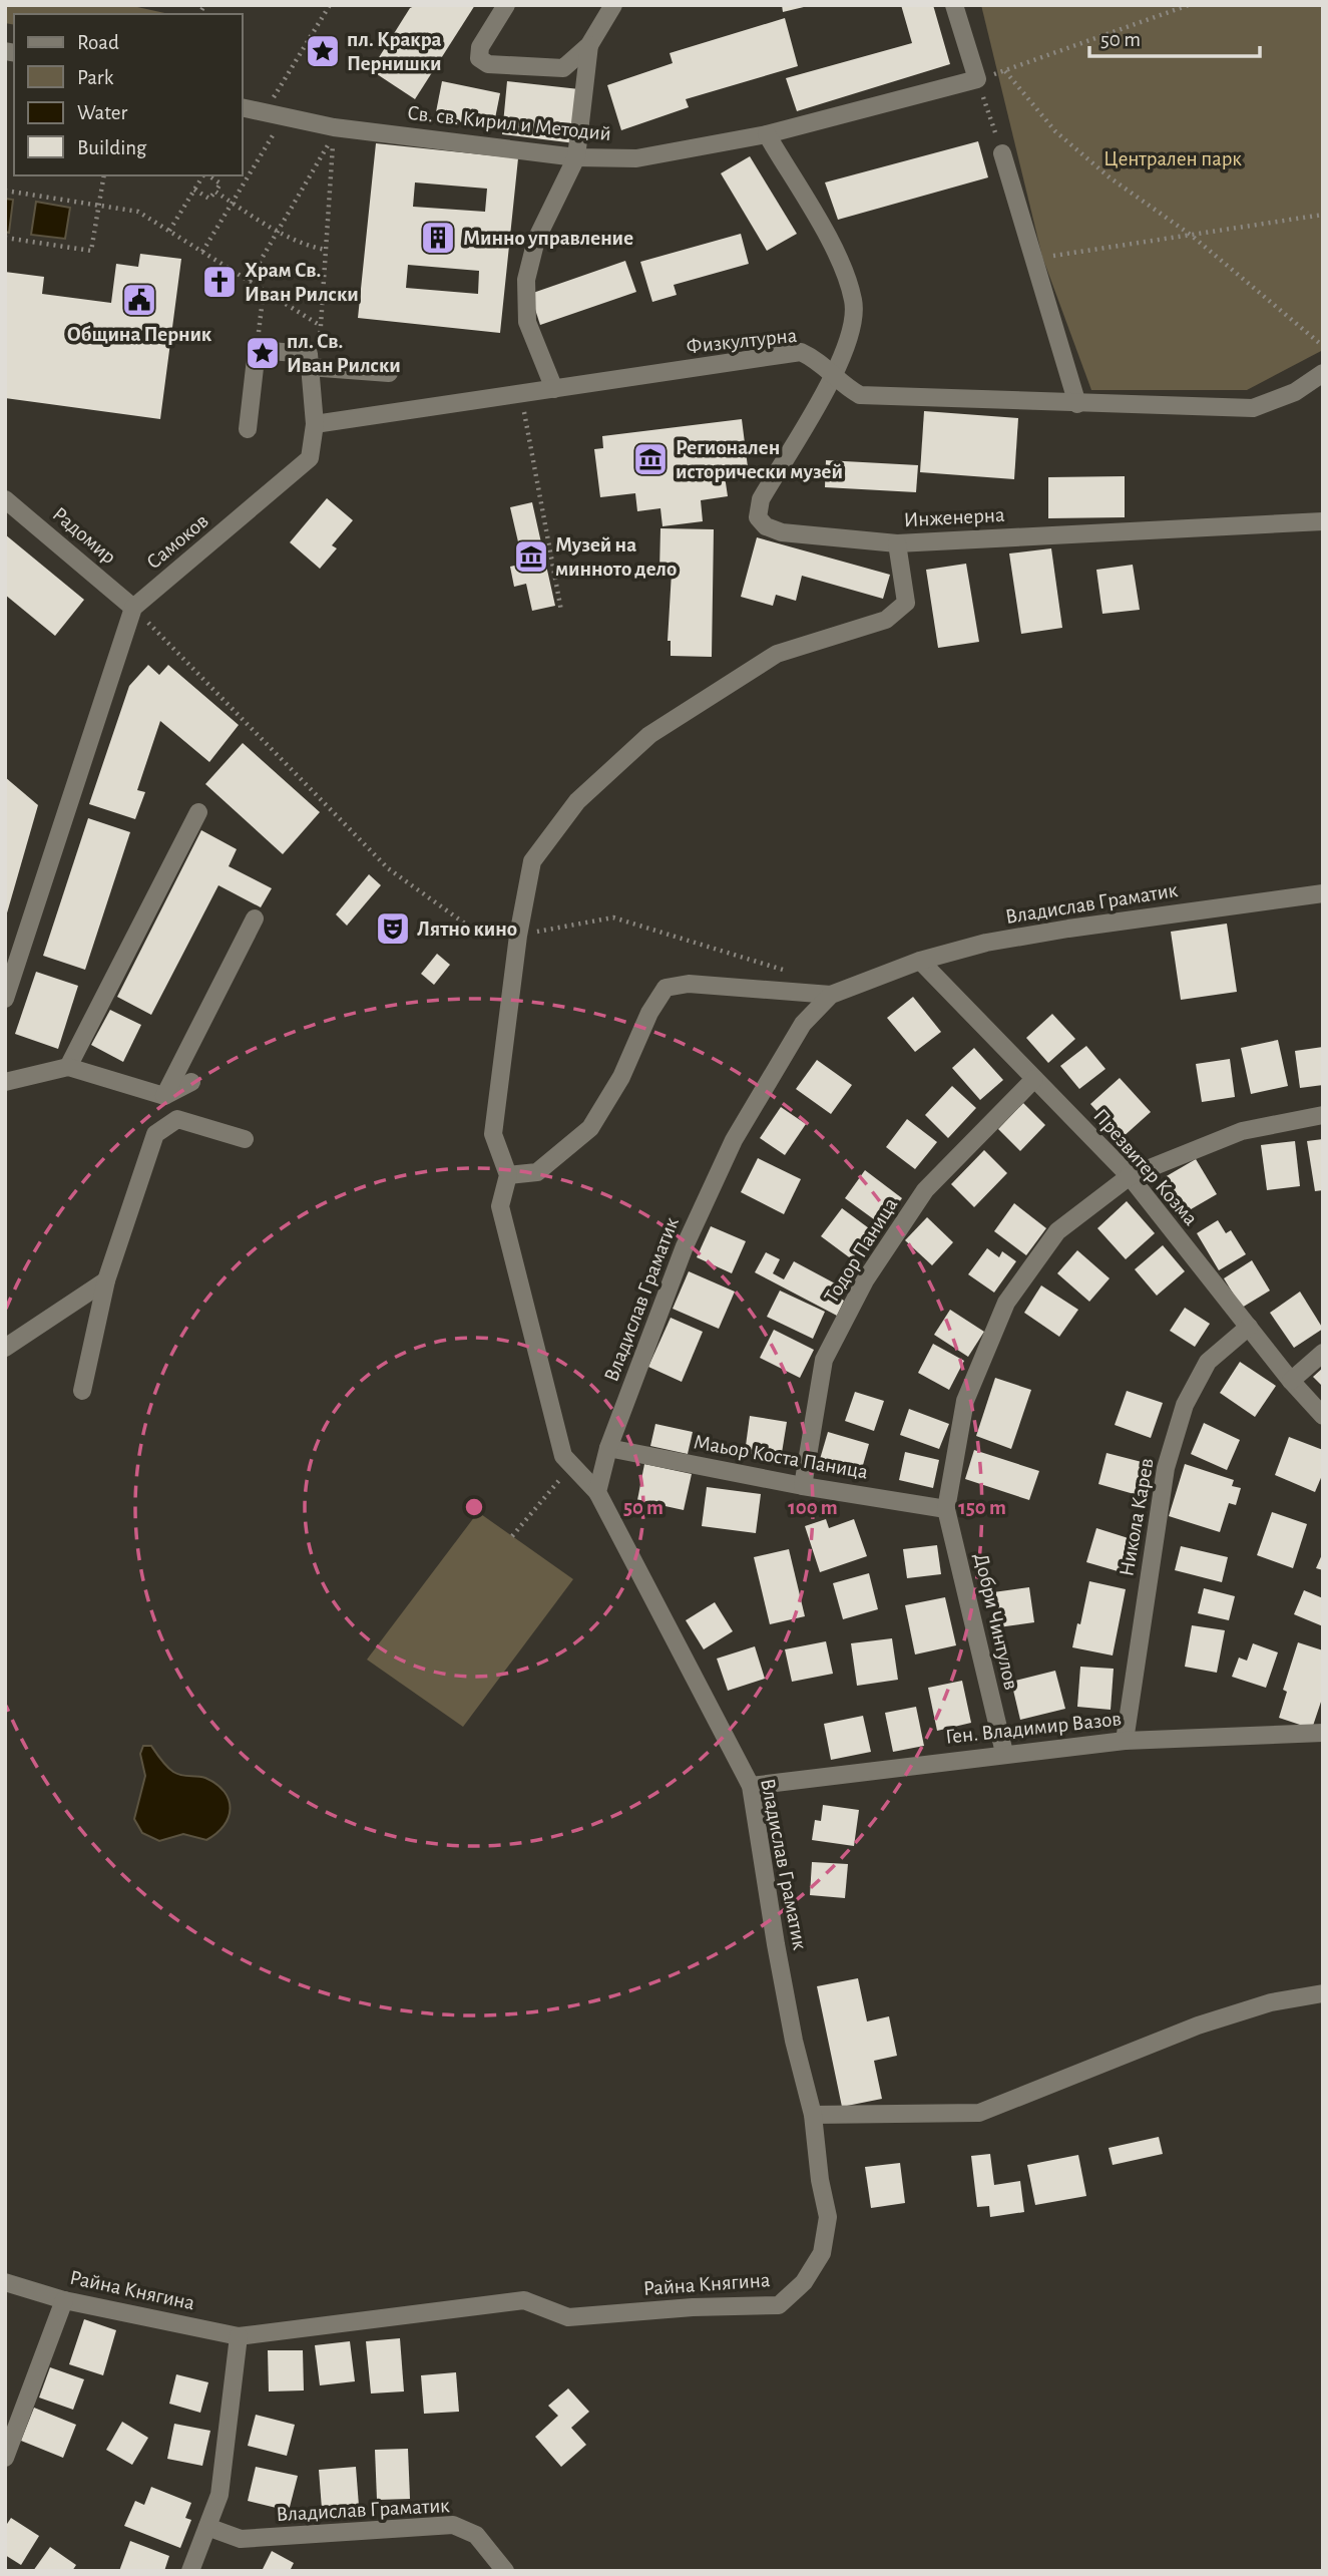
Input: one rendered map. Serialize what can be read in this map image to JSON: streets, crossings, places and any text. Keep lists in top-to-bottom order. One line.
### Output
{"streets":{"street":["Св. св. Кирил и Методий","Физкултурна","Инженерна","Радомир","Самоков","Владислав Граматик","Презвитер Козма","Тодор Паница","Маьор Коста Паница","Никола Карев","Добри Чинтулов","Ген. Владимир Вазов","Райна Княгина"]},"crossings":[["Физкултурна","Инженерна"],["Физкултурна","Самоков"],["Радомир","Самоков"],["Владислав Граматик","Презвитер Козма"],["Владислав Граматик","Маьор Коста Паница"],["Владислав Граматик","Ген. Владимир Вазов"],["Владислав Граматик","Райна Княгина"],["Презвитер Козма","Тодор Паница"],["Презвитер Козма","Никола Карев"],["Презвитер Козма","Добри Чинтулов"],["Тодор Паница","Маьор Коста Паница"],["Маьор Коста Паница","Добри Чинтулов"],["Никола Карев","Ген. Владимир Вазов"],["Добри Чинтулов","Ген. Владимир Вазов"]],"parks":["Централен парк"],"places":{"place":["пл. Кракра Пернишки","пл. Св. Иван Рилски"],"building":["Минно управление"],"church":["Храм Св. Иван Рилски"],"public building":["Община Перник"],"museum":["Регионален исторически музей","Музей на минното дело"],"theatre":["Лятно кино"]},"legend":["Road","Park","Water","Building"],"scale_bar":"50 m","rings":["50 m","100 m","150 m"]}
